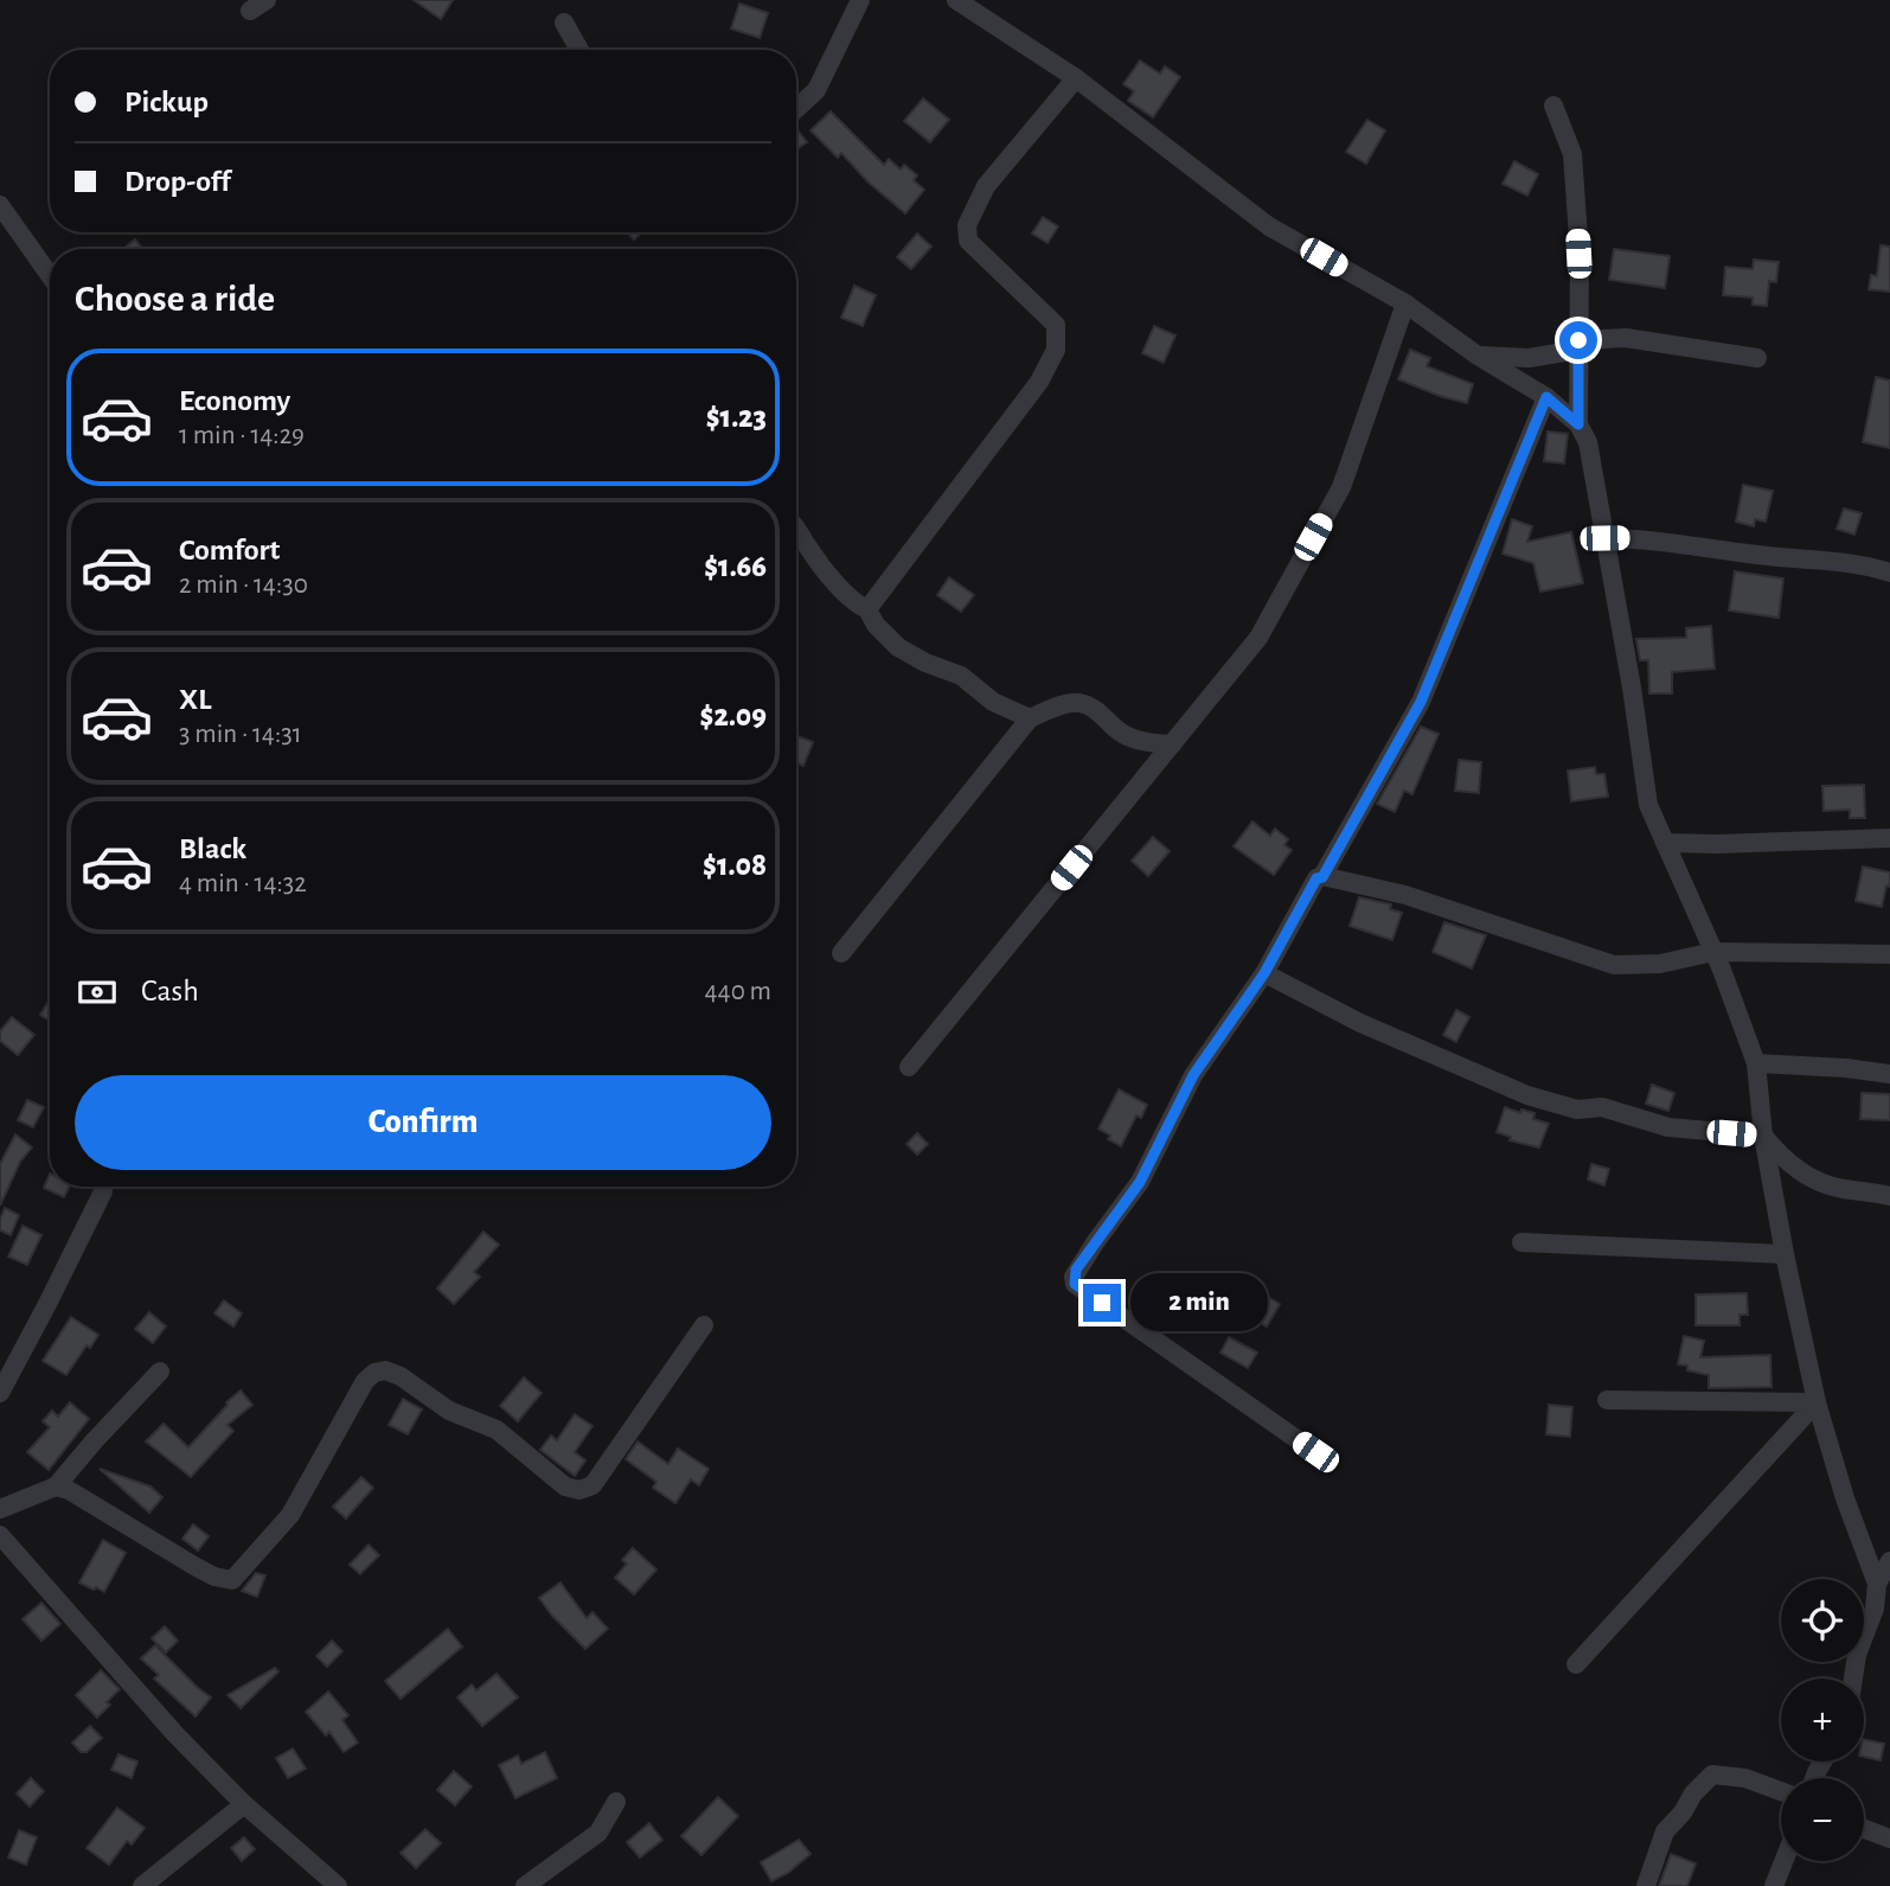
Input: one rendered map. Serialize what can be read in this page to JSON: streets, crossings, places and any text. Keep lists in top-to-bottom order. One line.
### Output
{"page":{"banner":["Pickup","Drop-off"],"heading":"Choose a ride","list":[{"name":"Economy","note":"1 min · 14:29","value":"$1.23"},{"name":"Comfort","note":"2 min · 14:30","value":"$1.66"},{"name":"XL","note":"3 min · 14:31","value":"$2.09"},{"name":"Black","note":"4 min · 14:32","value":"$1.08"}],"pay":["Cash","440 m"],"buttons":"Confirm","bubble":"2 min","map_buttons":["+","−"]}}
